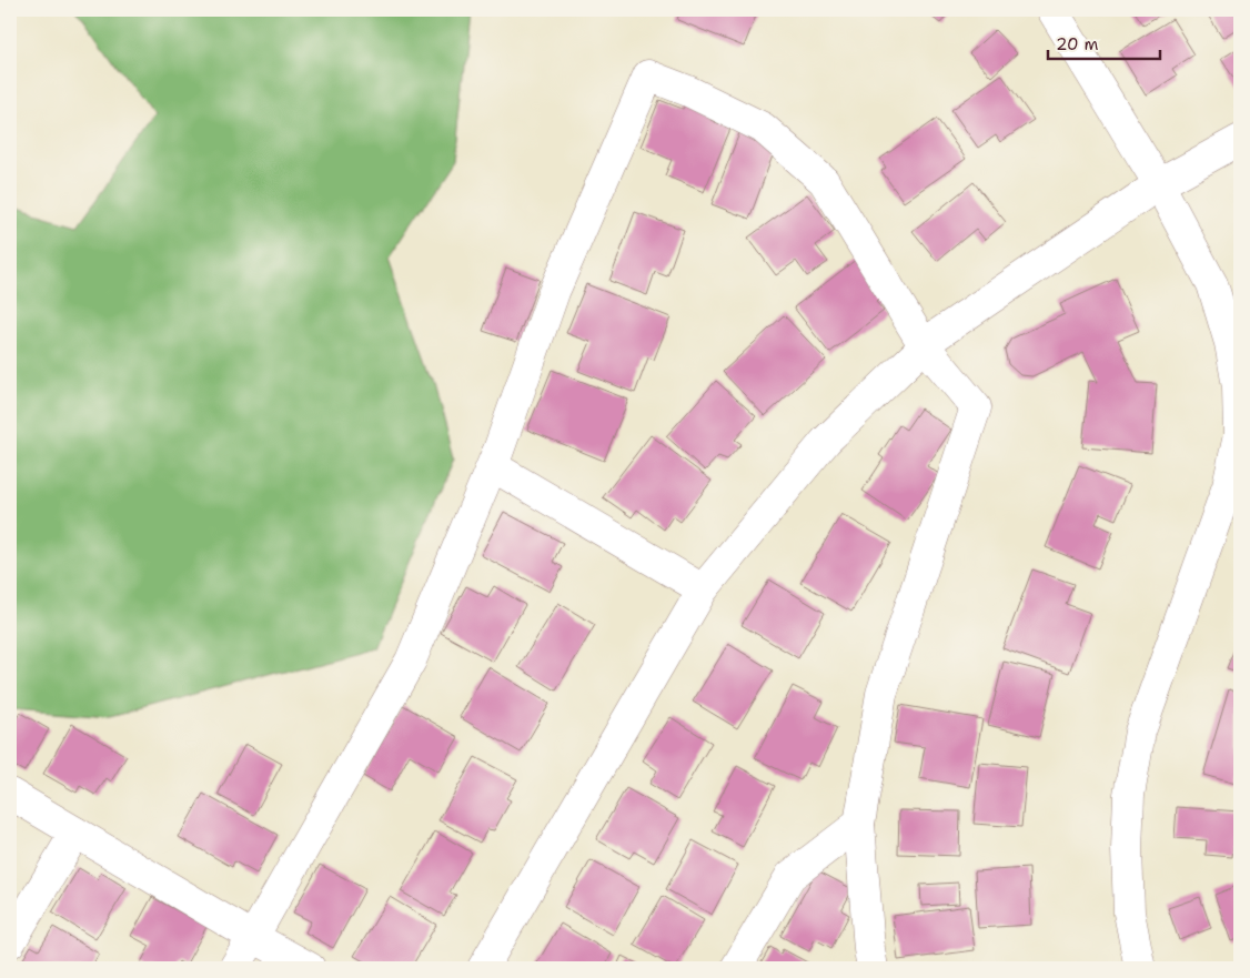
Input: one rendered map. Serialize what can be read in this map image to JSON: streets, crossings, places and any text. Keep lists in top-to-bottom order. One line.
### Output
{"scale_bar":"20 m"}
